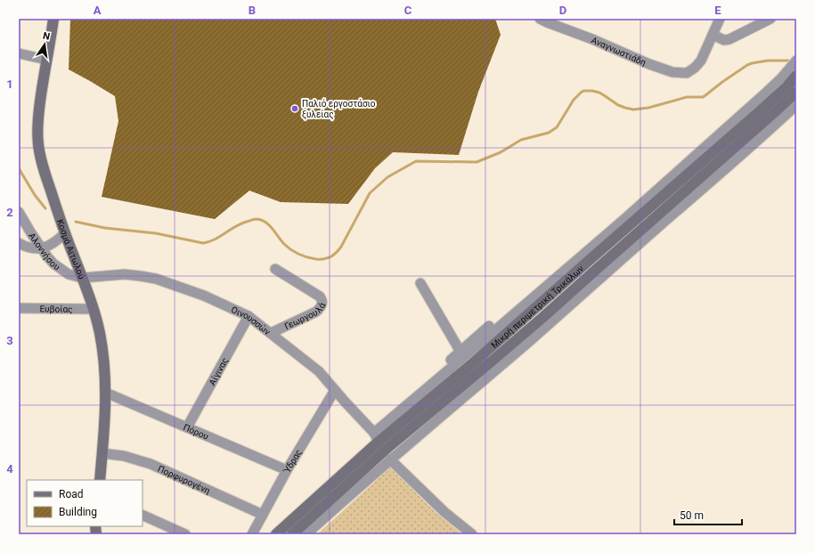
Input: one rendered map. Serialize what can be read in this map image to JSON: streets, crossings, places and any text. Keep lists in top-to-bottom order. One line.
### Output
{"streets":{"main road":["Κοσμά Αιτωλού","Μικρή περιμετρική Τρικάλων"],"street":["Αναγνωστιάδη","Αλοννήσου","Ευβοίας","Γεωργουλά","Οινουσσών","Αίγινας","Πόρου","Ύδρας","Πορφυρογένη"]},"crossings":[["Κοσμά Αιτωλού","Αλοννήσου"],["Κοσμά Αιτωλού","Ευβοίας"],["Κοσμά Αιτωλού","Οινουσσών"],["Κοσμά Αιτωλού","Πόρου"],["Κοσμά Αιτωλού","Πορφυρογένη"],["Αλοννήσου","Οινουσσών"],["Μικρή περιμετρική Τρικάλων","Οινουσσών"],["Γεωργουλά","Οινουσσών"],["Οινουσσών","Αίγινας"],["Οινουσσών","Ύδρας"],["Αίγινας","Πόρου"],["Πόρου","Ύδρας"],["Ύδρας","Πορφυρογένη"]],"places":["Παλιό εργοστάσιο ξυλείας"],"legend":["Road","Building"],"scale_bar":"50 m","north":"top","grid":{"columns":["A","B","C","D","E"],"rows":["1","2","3","4"]}}
